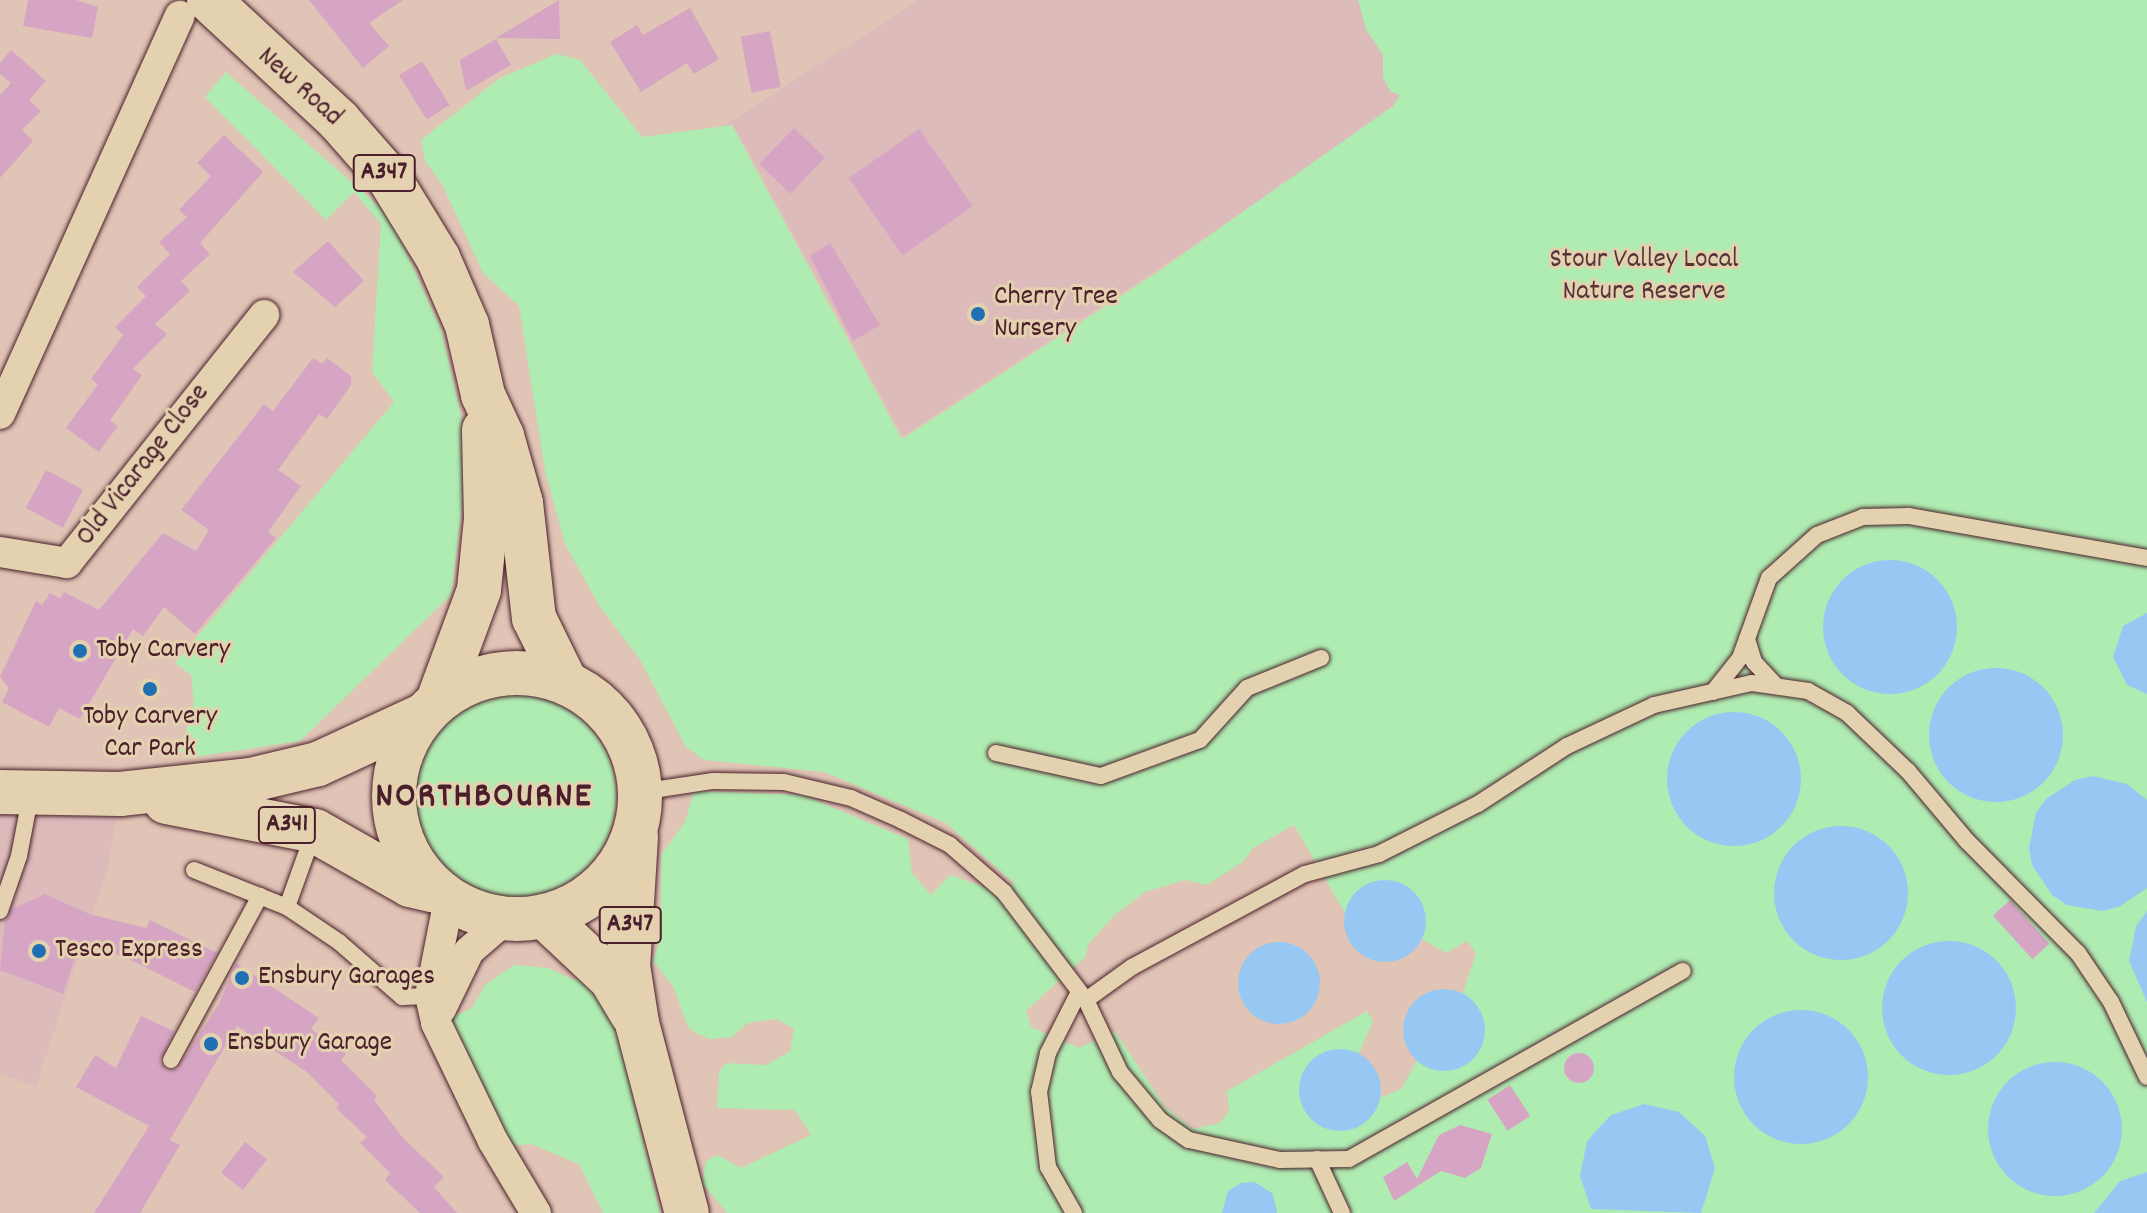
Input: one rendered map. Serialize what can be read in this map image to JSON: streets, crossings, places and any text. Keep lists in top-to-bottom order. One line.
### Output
{"streets":{"main road":["New Road","A347","A341"],"street":["Old Vicarage Close"]},"crossings":[["New Road","A347"],["New Road","A341"],["A347","A341"]],"districts":["NORTHBOURNE"],"parks":["Stour Valley Local Nature Reserve"],"places":["Cherry Tree Nursery","Toby Carvery","Toby Carvery Car Park","Tesco Express","Ensbury Garages","Ensbury Garage"]}
